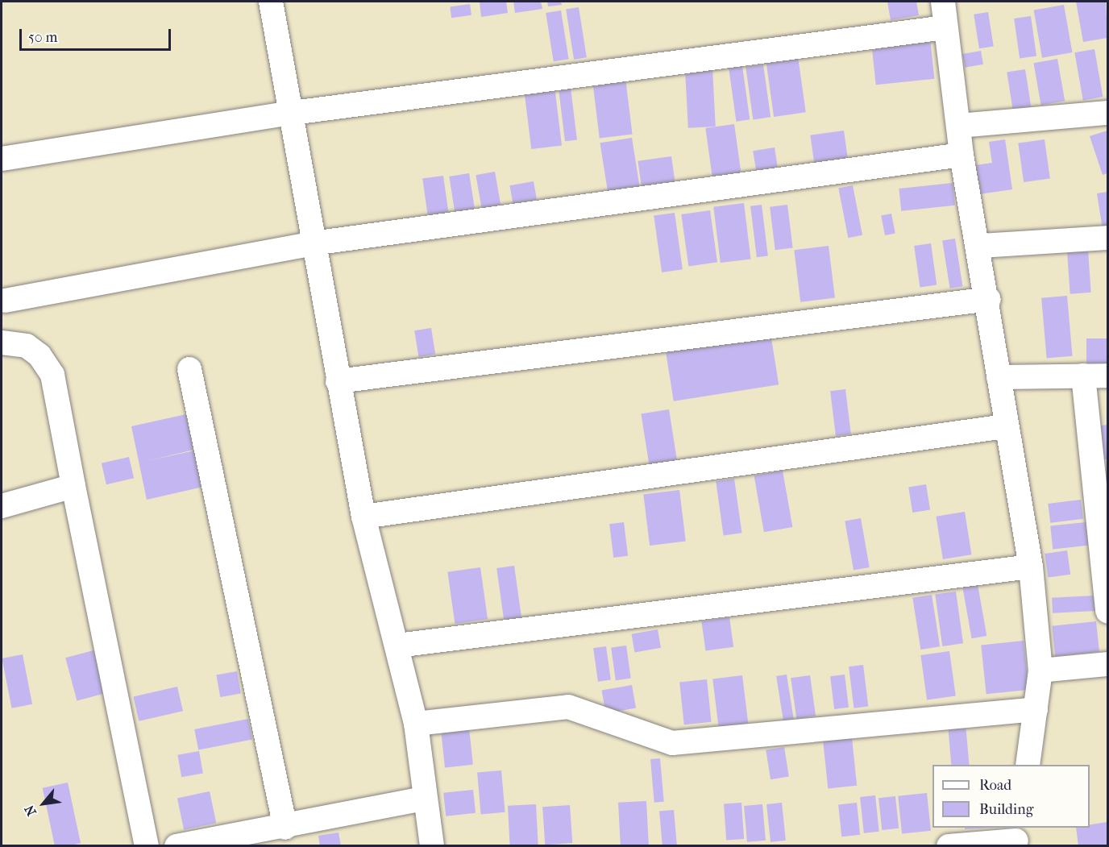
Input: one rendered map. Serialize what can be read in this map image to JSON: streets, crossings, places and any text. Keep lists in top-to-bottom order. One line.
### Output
{"legend":["Road","Building"],"scale_bar":"50 m","north":"bottom left"}
